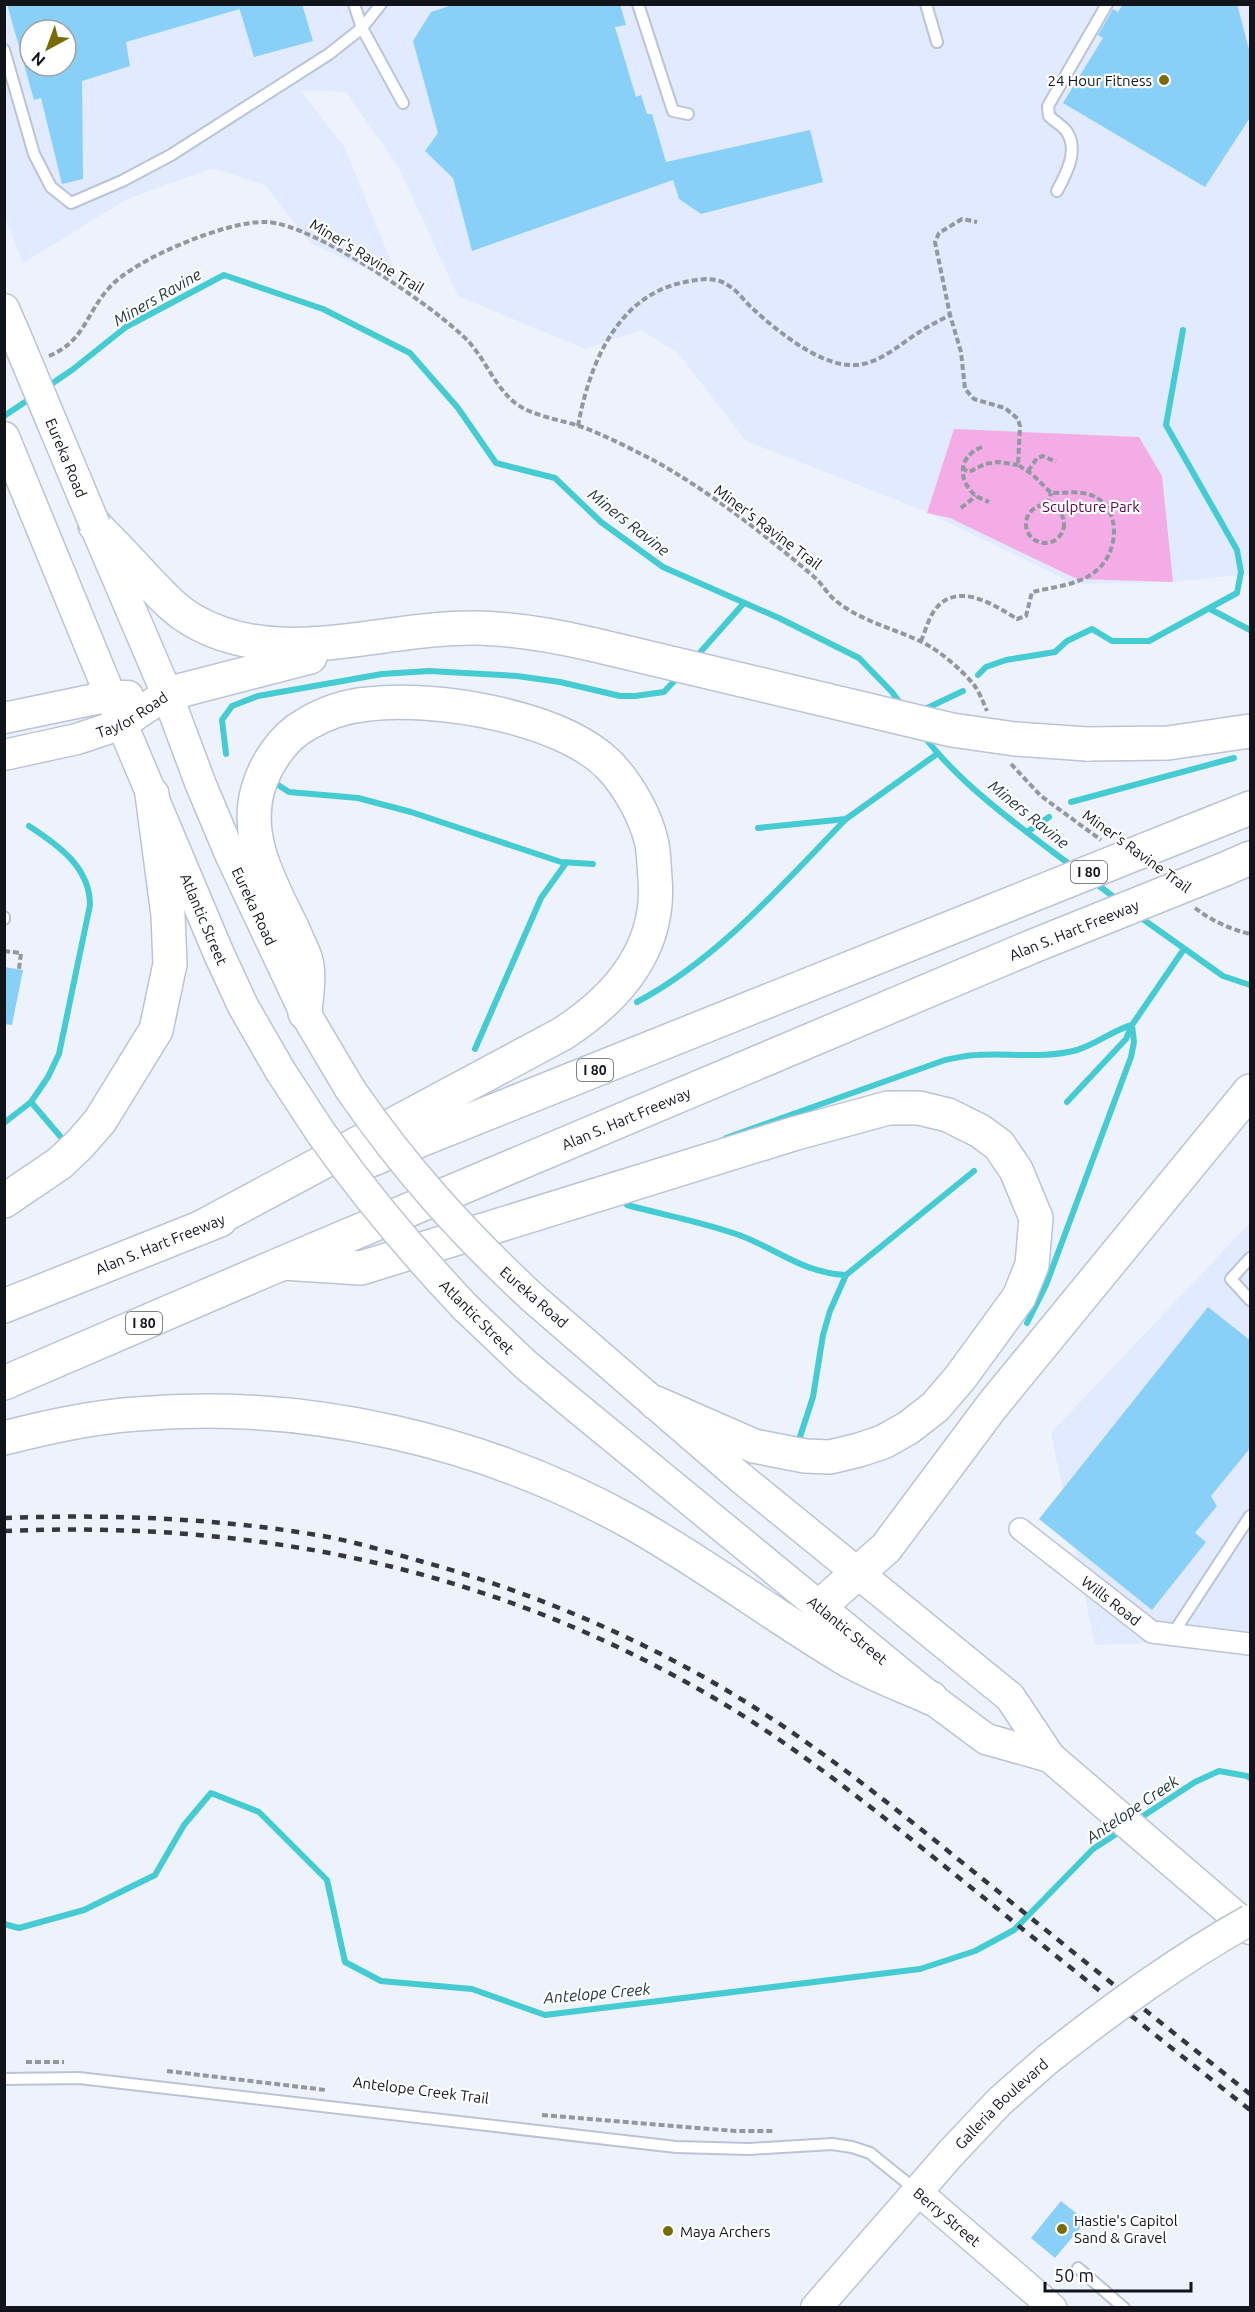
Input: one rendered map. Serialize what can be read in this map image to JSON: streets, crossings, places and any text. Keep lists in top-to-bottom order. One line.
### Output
{"streets":{"highway":["I 80","Alan S. Hart Freeway"],"main road":["Eureka Road","Taylor Road","Atlantic Street","Galleria Boulevard"],"street":["Wills Road","Berry Street"],"path":["Miner's Ravine Trail","Antelope Creek Trail"]},"crossings":[["Eureka Road","Taylor Road"],["Eureka Road","Atlantic Street"],["Taylor Road","Atlantic Street"],["Galleria Boulevard","Berry Street"]],"water":["Miners Ravine","Antelope Creek"],"parks":["Sculpture Park"],"places":["24 Hour Fitness","Hastie's Capitol Sand & Gravel","Maya Archers"],"scale_bar":"50 m","north":"bottom left"}
